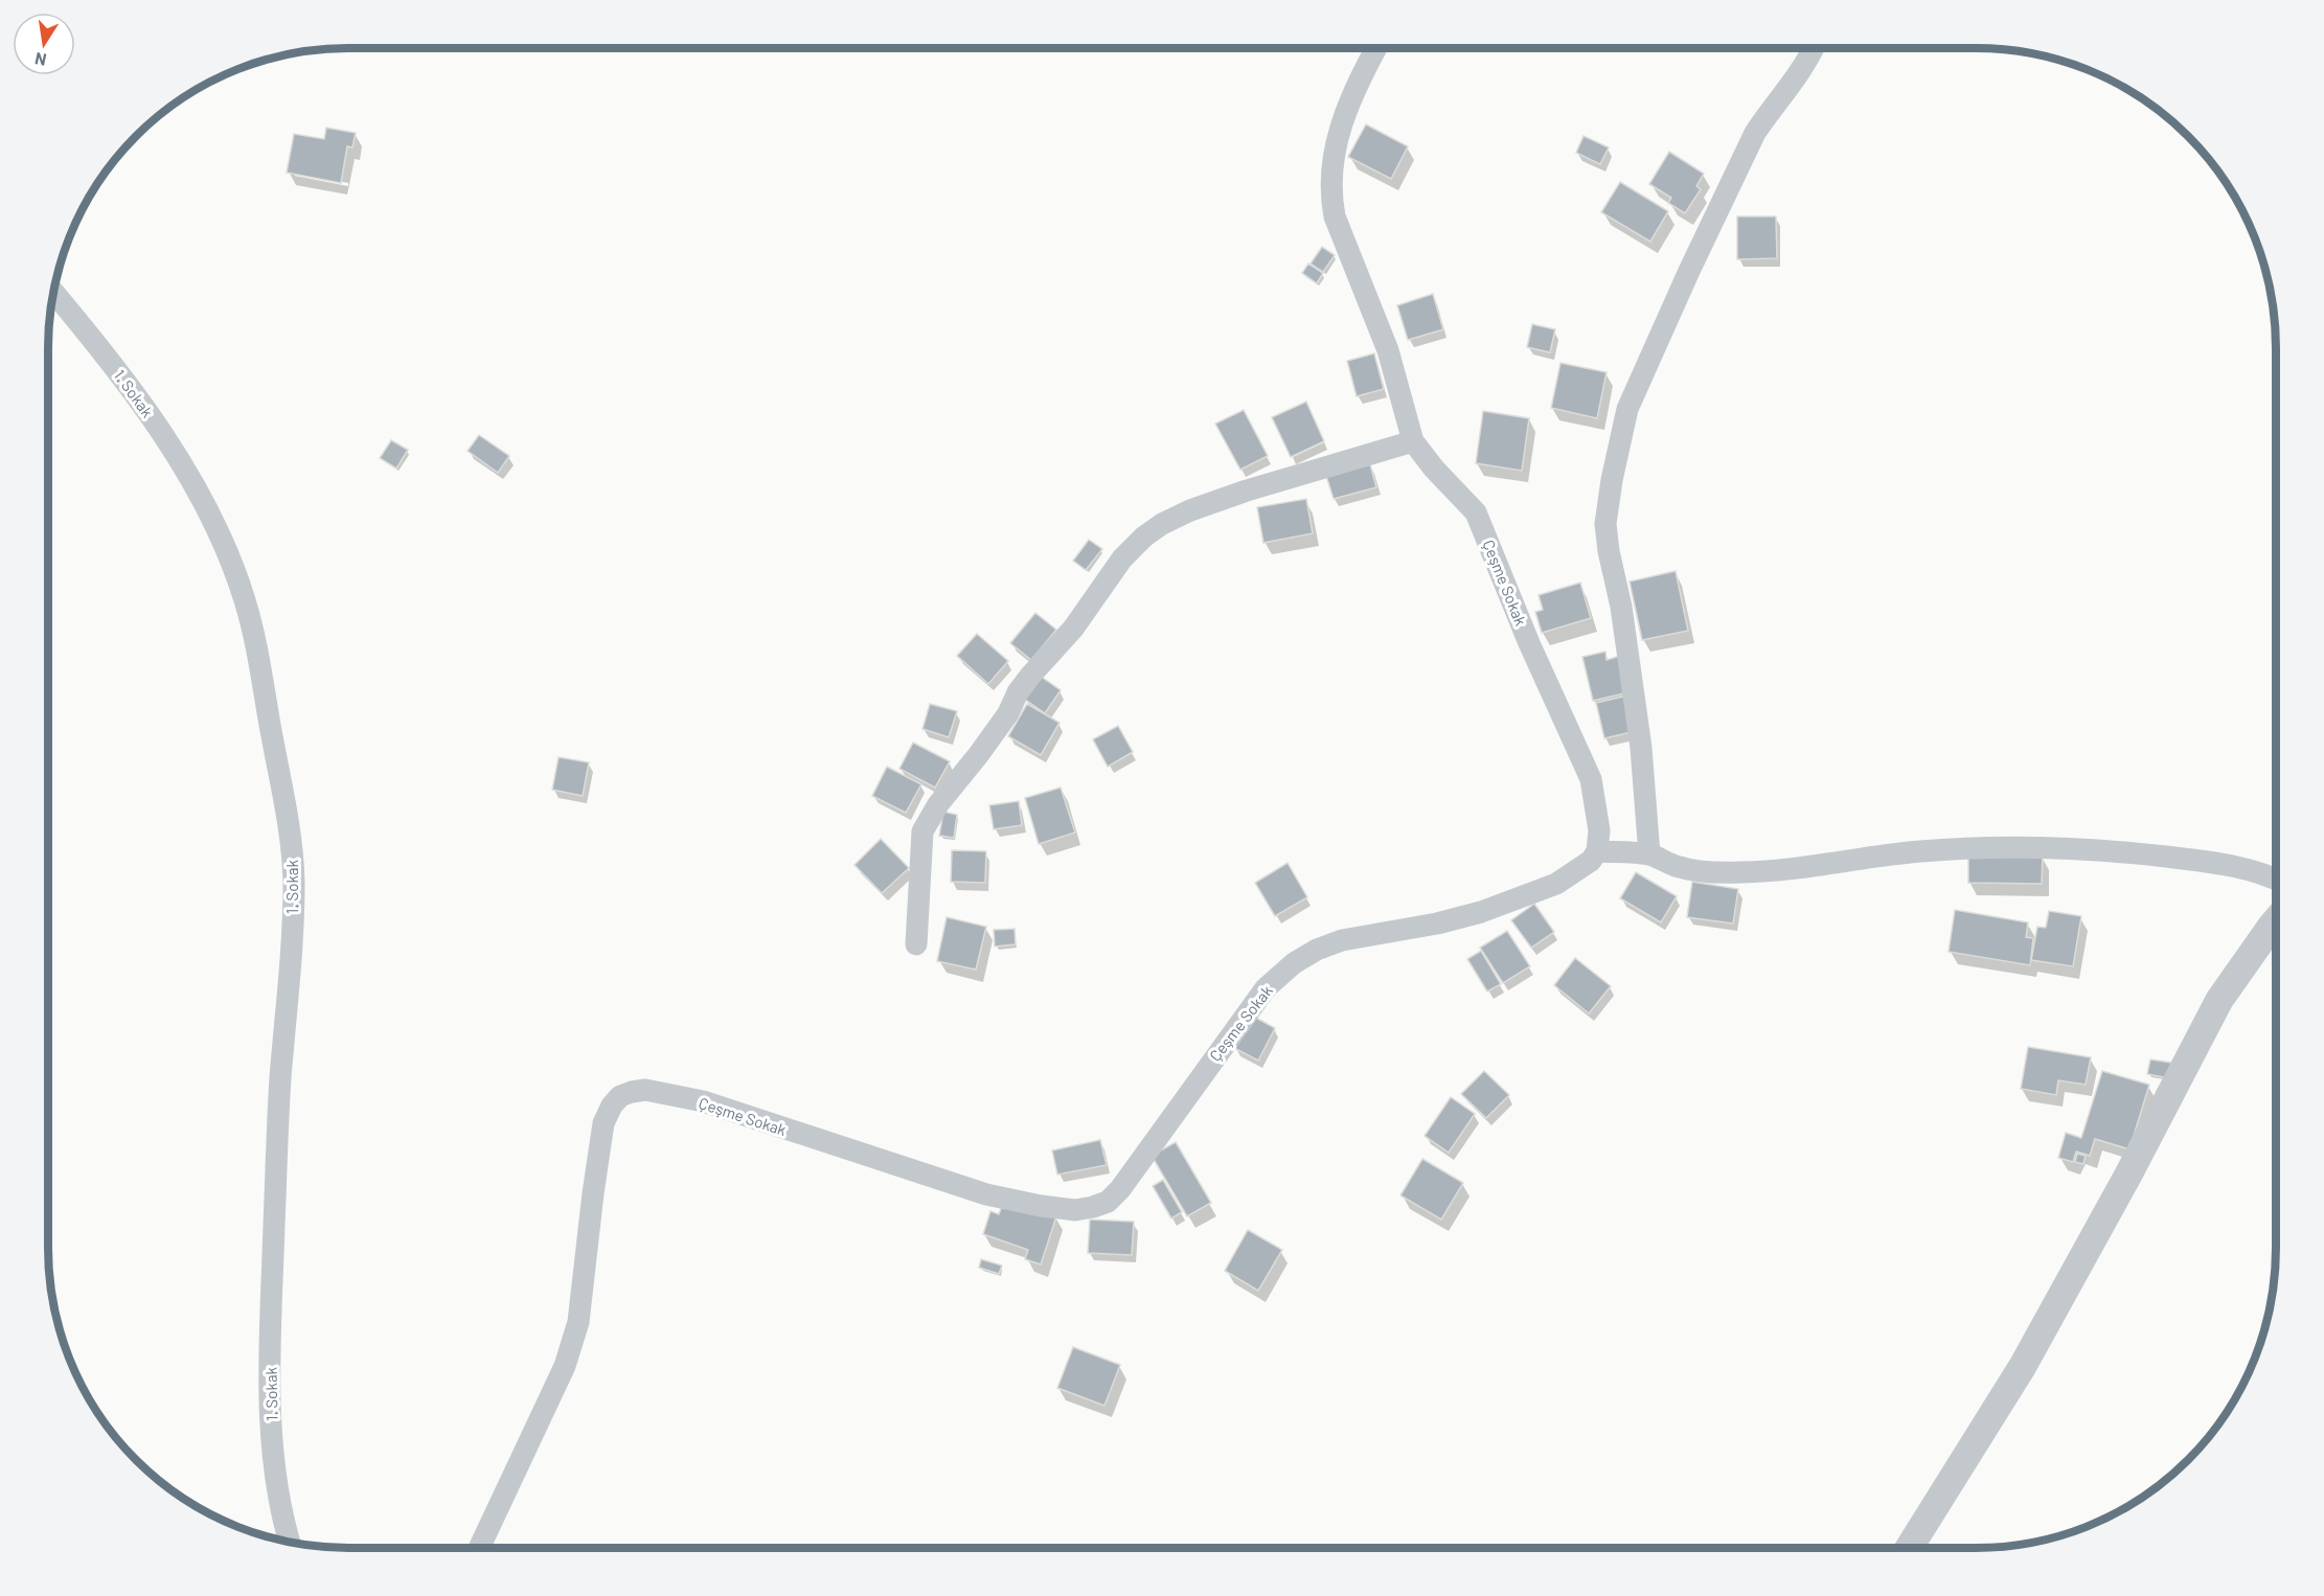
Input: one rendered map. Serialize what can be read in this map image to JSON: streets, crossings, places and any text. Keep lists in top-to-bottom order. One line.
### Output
{"streets":{"street":["1. Sokak","Çeşme Sokak"]},"north":"bottom"}
